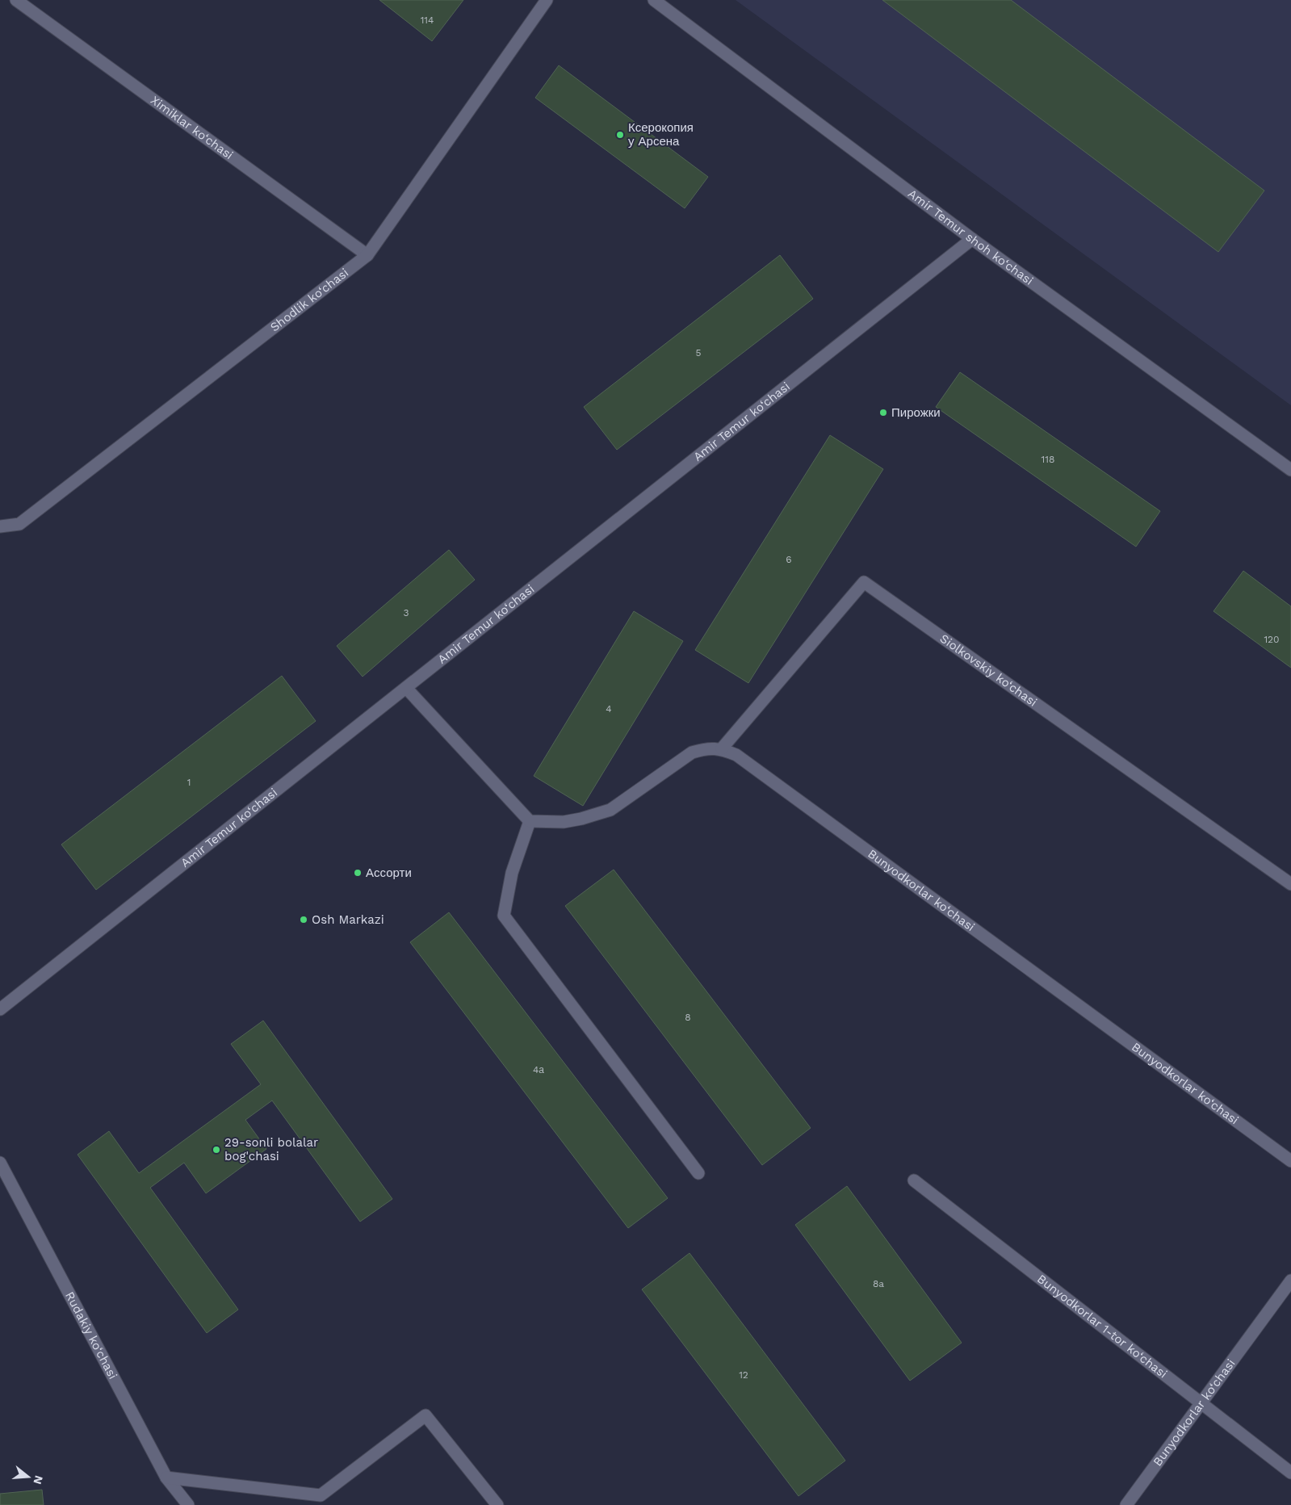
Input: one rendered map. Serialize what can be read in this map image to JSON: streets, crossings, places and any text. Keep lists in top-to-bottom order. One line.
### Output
{"streets":{"street":["Ximiklar ko‘chasi","Amir Temur shoh ko‘chasi","Shodlik ko‘chasi","Amir Temur ko‘chasi","Siolkovskiy ko‘chasi","Bunyodkorlar ko‘chasi","Bunyodkorlar 1-tor ko‘chasi","Rudakiy ko‘chasi"]},"crossings":[["Ximiklar ko‘chasi","Shodlik ko‘chasi"],["Amir Temur shoh ko‘chasi","Amir Temur ko‘chasi"],["Siolkovskiy ko‘chasi","Bunyodkorlar ko‘chasi"],["Bunyodkorlar ko‘chasi","Bunyodkorlar 1-tor ko‘chasi"]],"places":["Ксерокопия у Арсена","Пирожки","Ассорти","Osh Markazi","29-sonli bolalar bog'chasi"],"house_numbers":["114","5","118","6","3","120","4","1","8","4а","8a","12"],"north":"right"}
